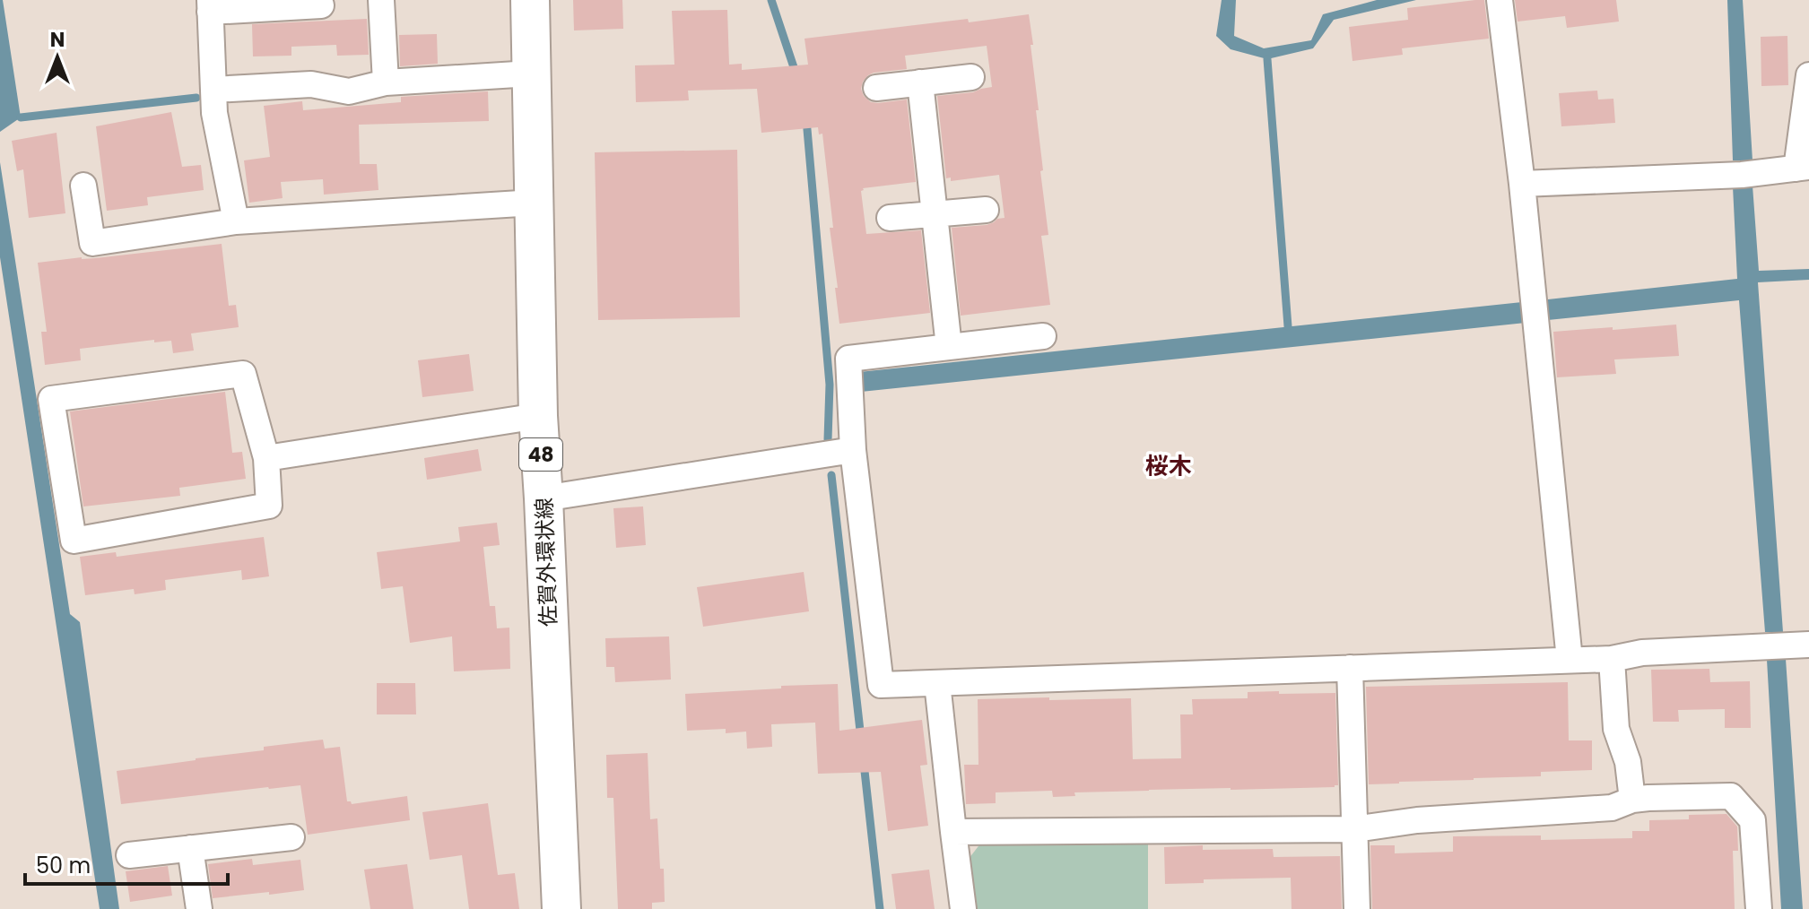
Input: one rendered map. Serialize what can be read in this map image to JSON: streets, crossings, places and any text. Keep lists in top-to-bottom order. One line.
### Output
{"streets":{"main road":["48","佐賀外環状線"]},"districts":["桜木"],"scale_bar":"50 m","north":"top"}
